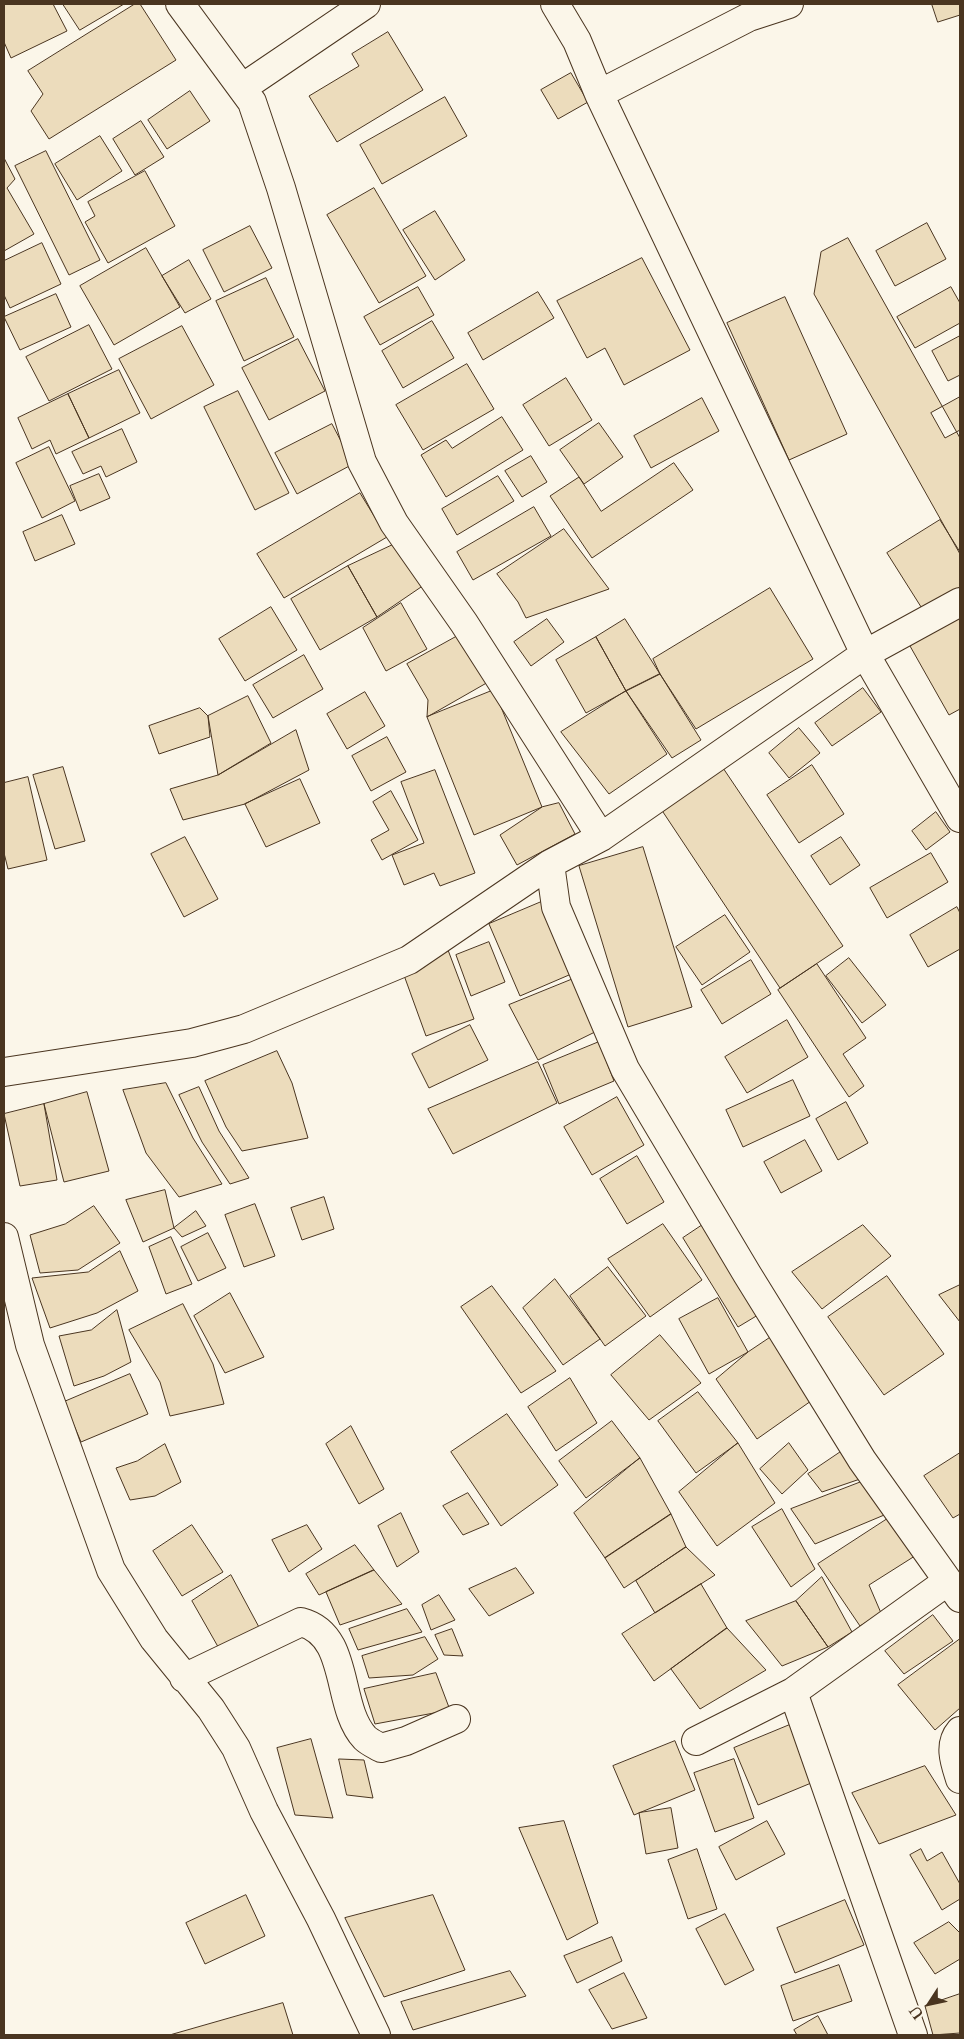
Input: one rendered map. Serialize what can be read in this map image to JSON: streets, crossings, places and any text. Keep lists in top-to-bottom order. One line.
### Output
{"north":"bottom left"}
